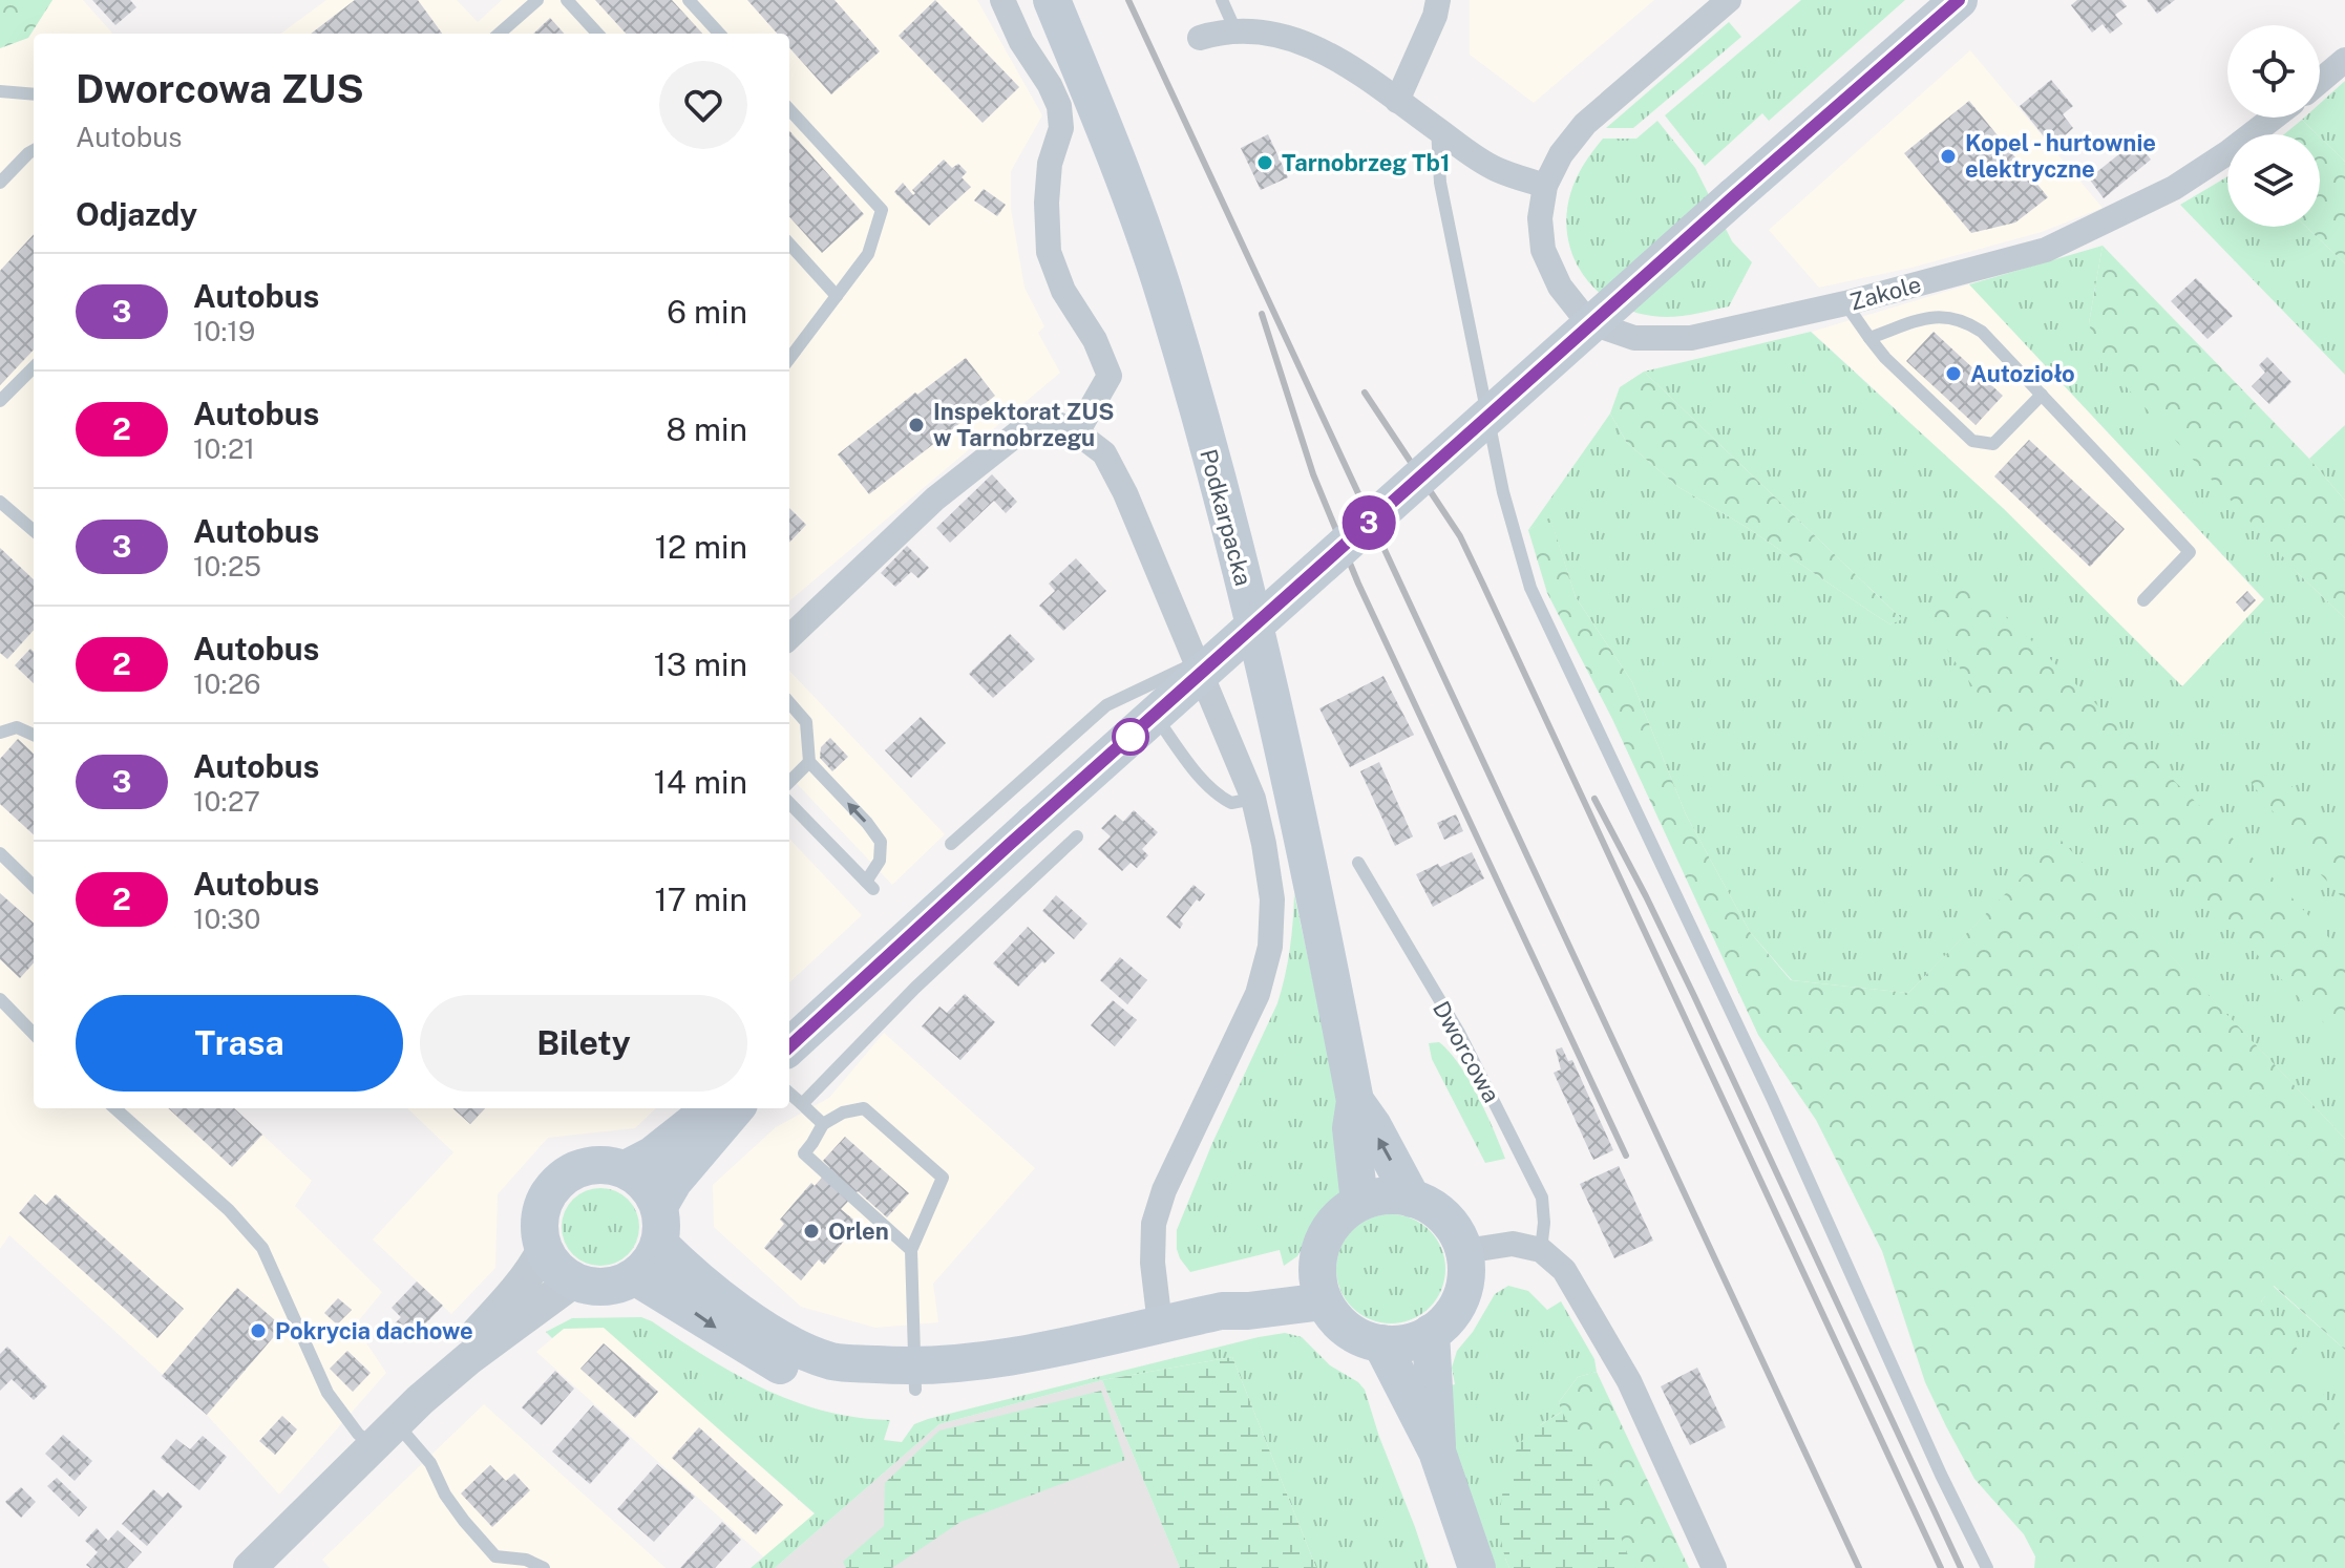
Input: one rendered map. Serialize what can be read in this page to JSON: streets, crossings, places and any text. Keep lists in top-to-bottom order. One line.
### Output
{"streets":{"main road":["Podkarpacka"],"street":["Zakole"],"lane":["Dworcowa"]},"places":["Kopel - hurtownie elektryczne","Tarnobrzeg Tb1","Autozioło","Inspektorat ZUS w Tarnobrzegu","Orlen","Pokrycia dachowe"],"lines":["bus line 3"],"page":{"on_map":"3","heading":[["Dworcowa ZUS","Autobus"],"Odjazdy"],"list":[{"mark":"3","name":"Autobus","note":"10:19","value":"6 min"},{"mark":"2","name":"Autobus","note":"10:21","value":"8 min"},{"mark":"3","name":"Autobus","note":"10:25","value":"12 min"},{"mark":"2","name":"Autobus","note":"10:26","value":"13 min"},{"mark":"3","name":"Autobus","note":"10:27","value":"14 min"},{"mark":"2","name":"Autobus","note":"10:30","value":"17 min"}],"buttons":["Trasa","Bilety"]}}
